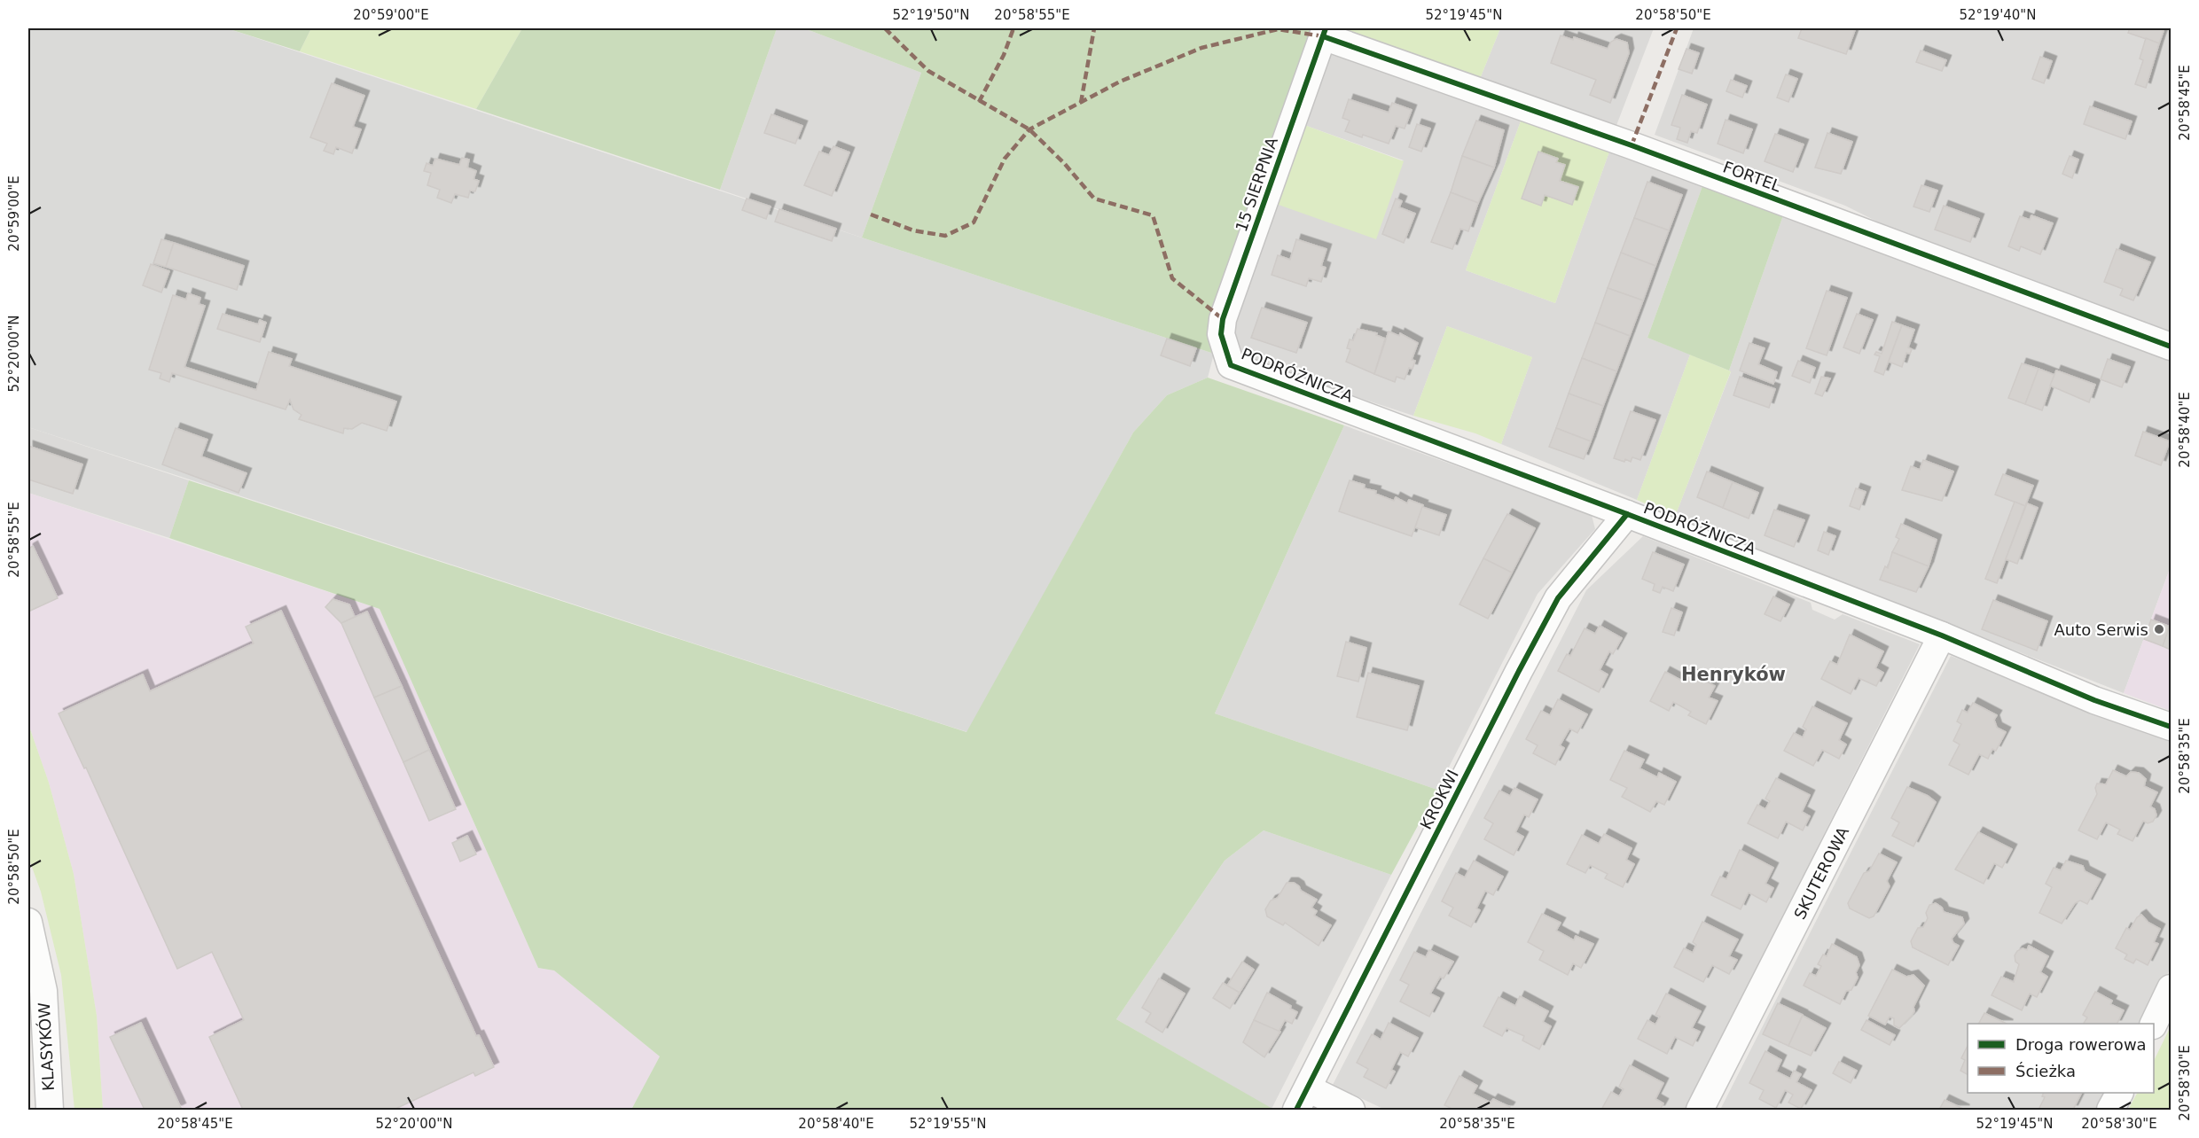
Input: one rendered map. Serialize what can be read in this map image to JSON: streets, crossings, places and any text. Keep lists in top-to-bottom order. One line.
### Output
{"streets":{"street":["FORTEL","15 SIERPNIA","PODRÓŻNICZA","KROKWI","SKUTEROWA","KLASYKÓW"]},"crossings":[["FORTEL","15 SIERPNIA"],["15 SIERPNIA","PODRÓŻNICZA"],["PODRÓŻNICZA","KROKWI"],["PODRÓŻNICZA","SKUTEROWA"]],"districts":["Henryków"],"places":["Auto Serwis"],"legend":["Droga rowerowa","Ścieżka"],"coordinates":["20°59'00\"E","52°19'50\"N","20°58'55\"E","52°19'45\"N","20°58'50\"E","52°19'40\"N","20°58'45\"E","52°20'00\"N","20°58'40\"E","20°58'35\"E","20°58'30\"E","52°19'55\"N"]}
